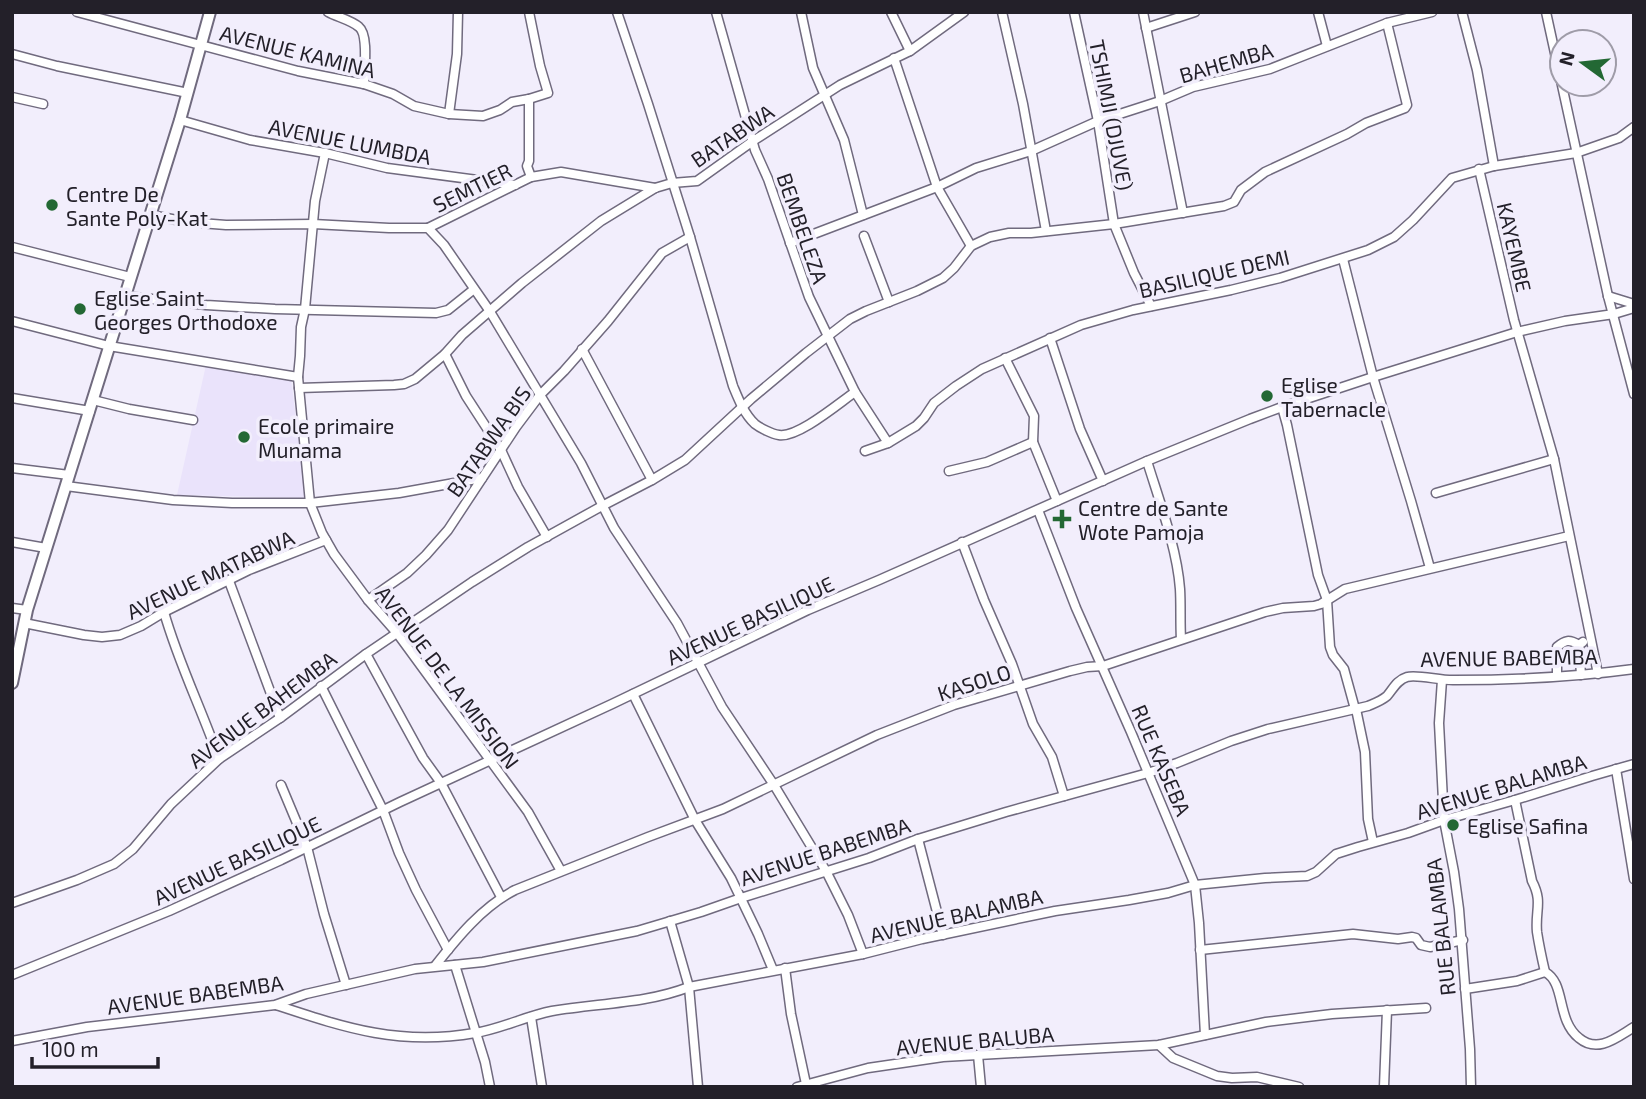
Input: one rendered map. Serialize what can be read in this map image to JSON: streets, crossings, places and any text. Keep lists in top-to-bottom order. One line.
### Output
{"streets":{"street":["AVENUE KAMINA","BAHEMBA","TSHIMJI (DJUVE)","BATABWA","AVENUE LUMBDA","SEMTIER","BEMBELEZA","KAYEMBE","BASILIQUE DEMI","BATABWA BIS","AVENUE MATABWA","AVENUE BASILIQUE","AVENUE BABEMBA","AVENUE DE LA MISSION","KASOLO","AVENUE BAHEMBA","RUE KASEBA","AVENUE BALAMBA","RUE BALAMBA","AVENUE BALUBA"]},"crossings":[["AVENUE KAMINA","SEMTIER"],["BAHEMBA","TSHIMJI (DJUVE)"],["BAHEMBA","BEMBELEZA"],["TSHIMJI (DJUVE)","BASILIQUE DEMI"],["BATABWA","SEMTIER"],["BATABWA","BEMBELEZA"],["BATABWA","AVENUE DE LA MISSION"],["AVENUE LUMBDA","SEMTIER"],["BEMBELEZA","BASILIQUE DEMI"],["BEMBELEZA","AVENUE BAHEMBA"],["KAYEMBE","BASILIQUE DEMI"],["KAYEMBE","AVENUE BASILIQUE"],["KAYEMBE","AVENUE BABEMBA"],["KAYEMBE","KASOLO"],["BATABWA BIS","AVENUE DE LA MISSION"],["AVENUE MATABWA","AVENUE DE LA MISSION"],["AVENUE BASILIQUE","AVENUE DE LA MISSION"],["AVENUE BASILIQUE","RUE KASEBA"],["AVENUE BABEMBA","KASOLO"],["AVENUE BABEMBA","RUE KASEBA"],["AVENUE BABEMBA","AVENUE BALAMBA"],["AVENUE BABEMBA","RUE BALAMBA"],["AVENUE DE LA MISSION","KASOLO"],["AVENUE DE LA MISSION","AVENUE BAHEMBA"],["KASOLO","RUE KASEBA"],["RUE KASEBA","AVENUE BALAMBA"],["RUE KASEBA","AVENUE BALUBA"],["AVENUE BALAMBA","RUE BALAMBA"]],"places":{"other":["Centre De Sante Poly-Kat","Eglise Saint Georges Orthodoxe","Eglise Tabernacle","Ecole primaire Munama","Eglise Safina"],"health":["Centre de Sante Wote Pamoja"]},"scale_bar":"100 m","north":"left"}
